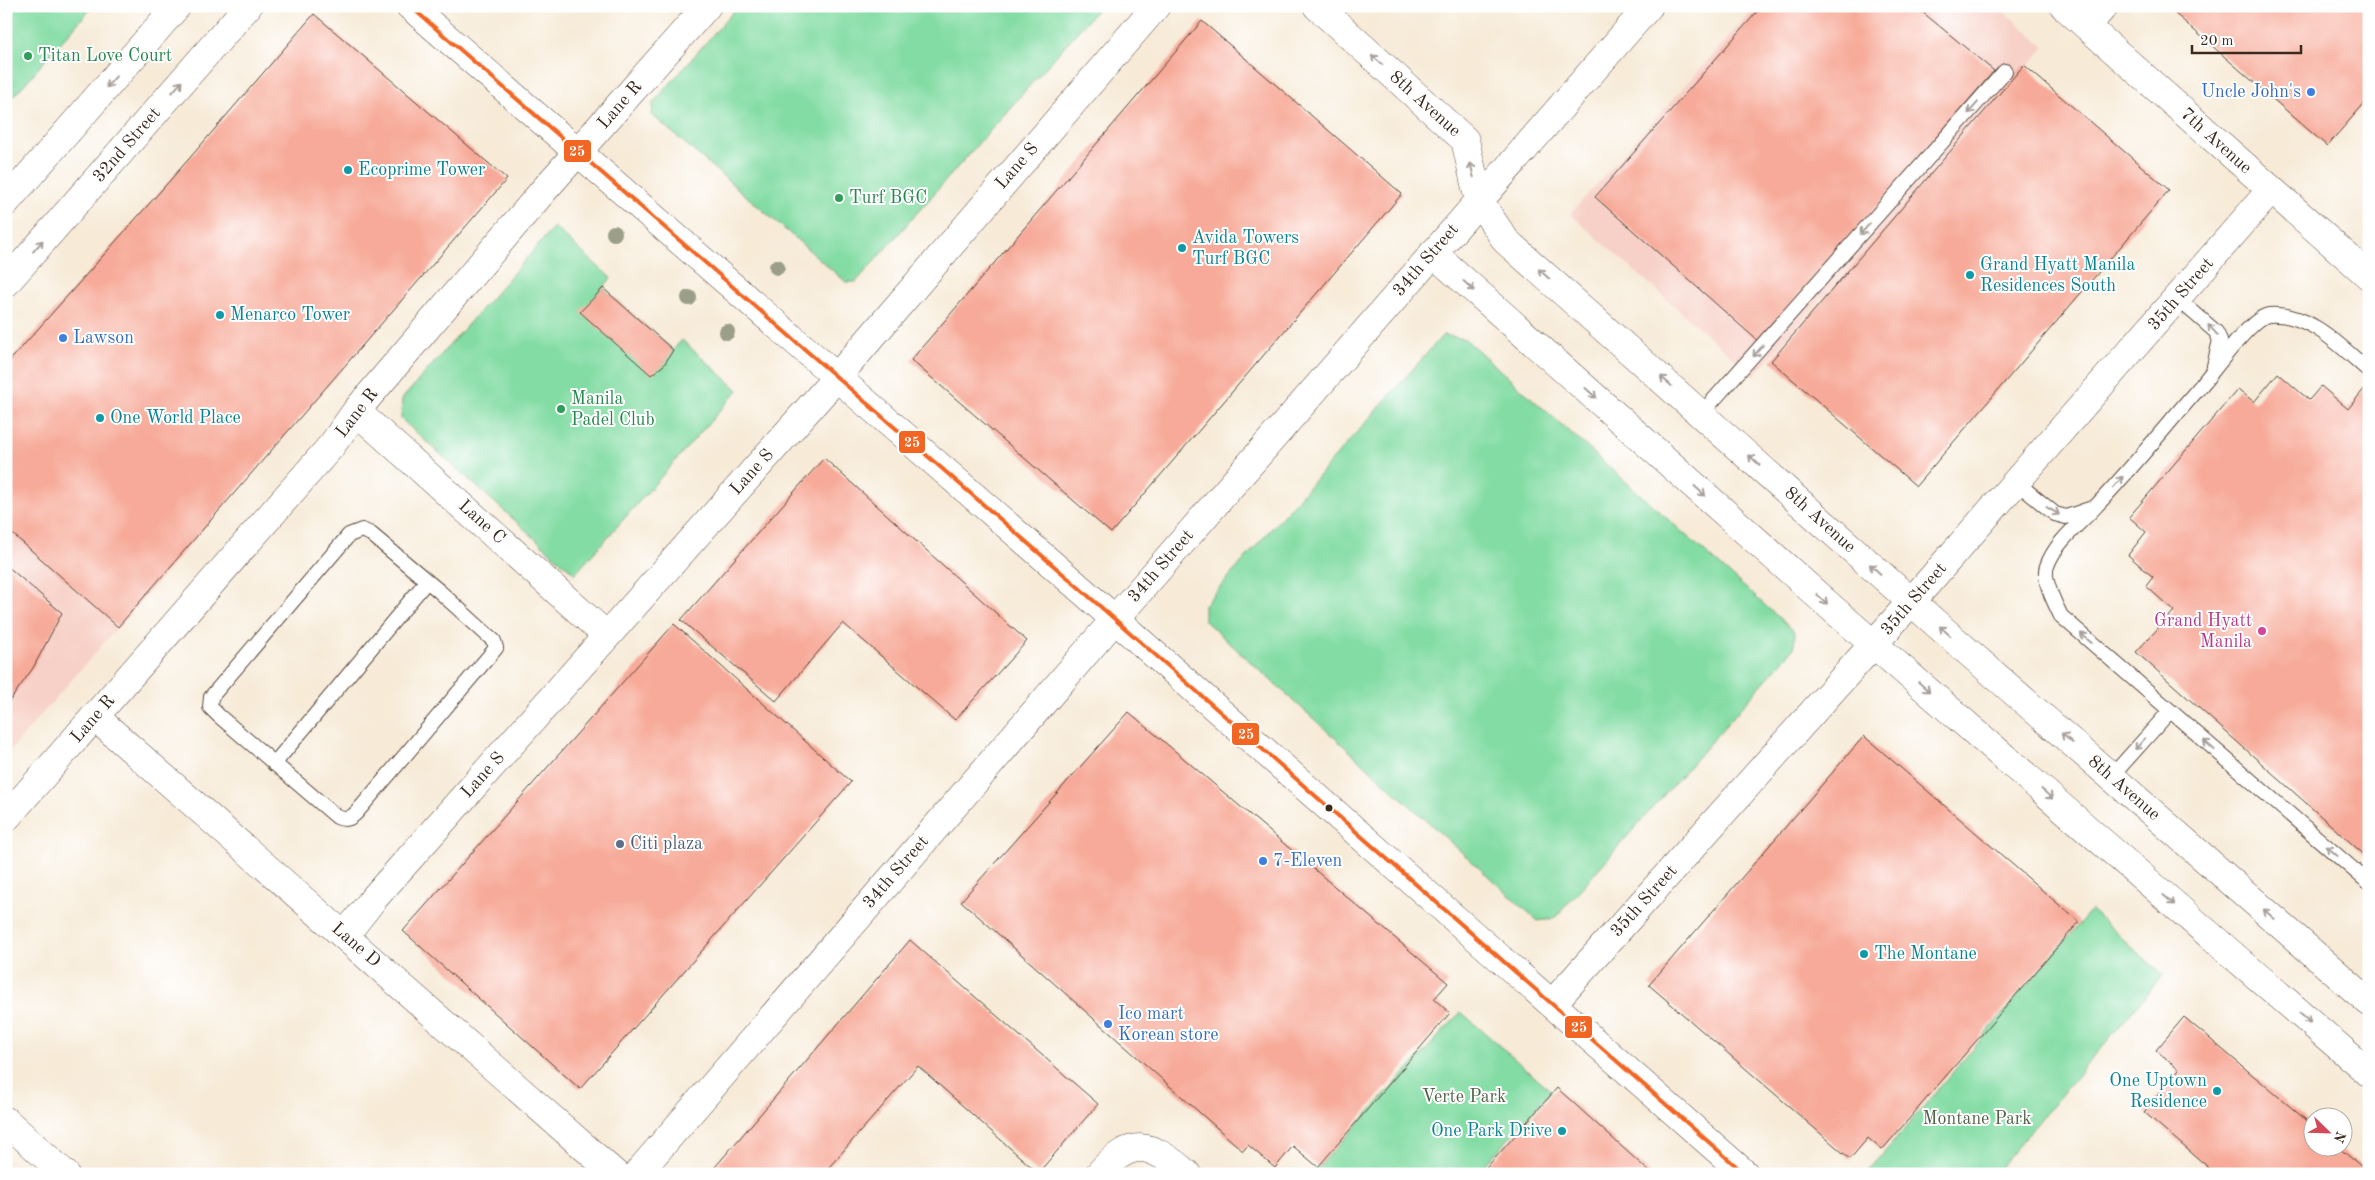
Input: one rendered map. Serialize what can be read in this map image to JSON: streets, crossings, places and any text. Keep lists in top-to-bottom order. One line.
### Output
{"streets":{"street":["8th Avenue","Lane R","7th Avenue","32nd Street","Lane S","34th Street","35th Street","Lane C","Lane D"]},"crossings":[["8th Avenue","34th Street"],["8th Avenue","35th Street"],["Lane R","Lane C"],["Lane R","Lane D"],["7th Avenue","35th Street"],["Lane S","Lane C"],["Lane S","Lane D"]],"parks":["Verte Park","Montane Park"],"places":["Titan Love Court","Uncle John's","Ecoprime Tower","Turf BGC","Avida Towers Turf BGC","Grand Hyatt Manila Residences South","Menarco Tower","Lawson","Manila Padel Club","One World Place","Grand Hyatt Manila","Citi plaza","7-Eleven","The Montane","Ico mart Korean store","One Uptown Residence","One Park Drive"],"lines":["transit line 25"],"scale_bar":"20 m","north":"bottom right"}
